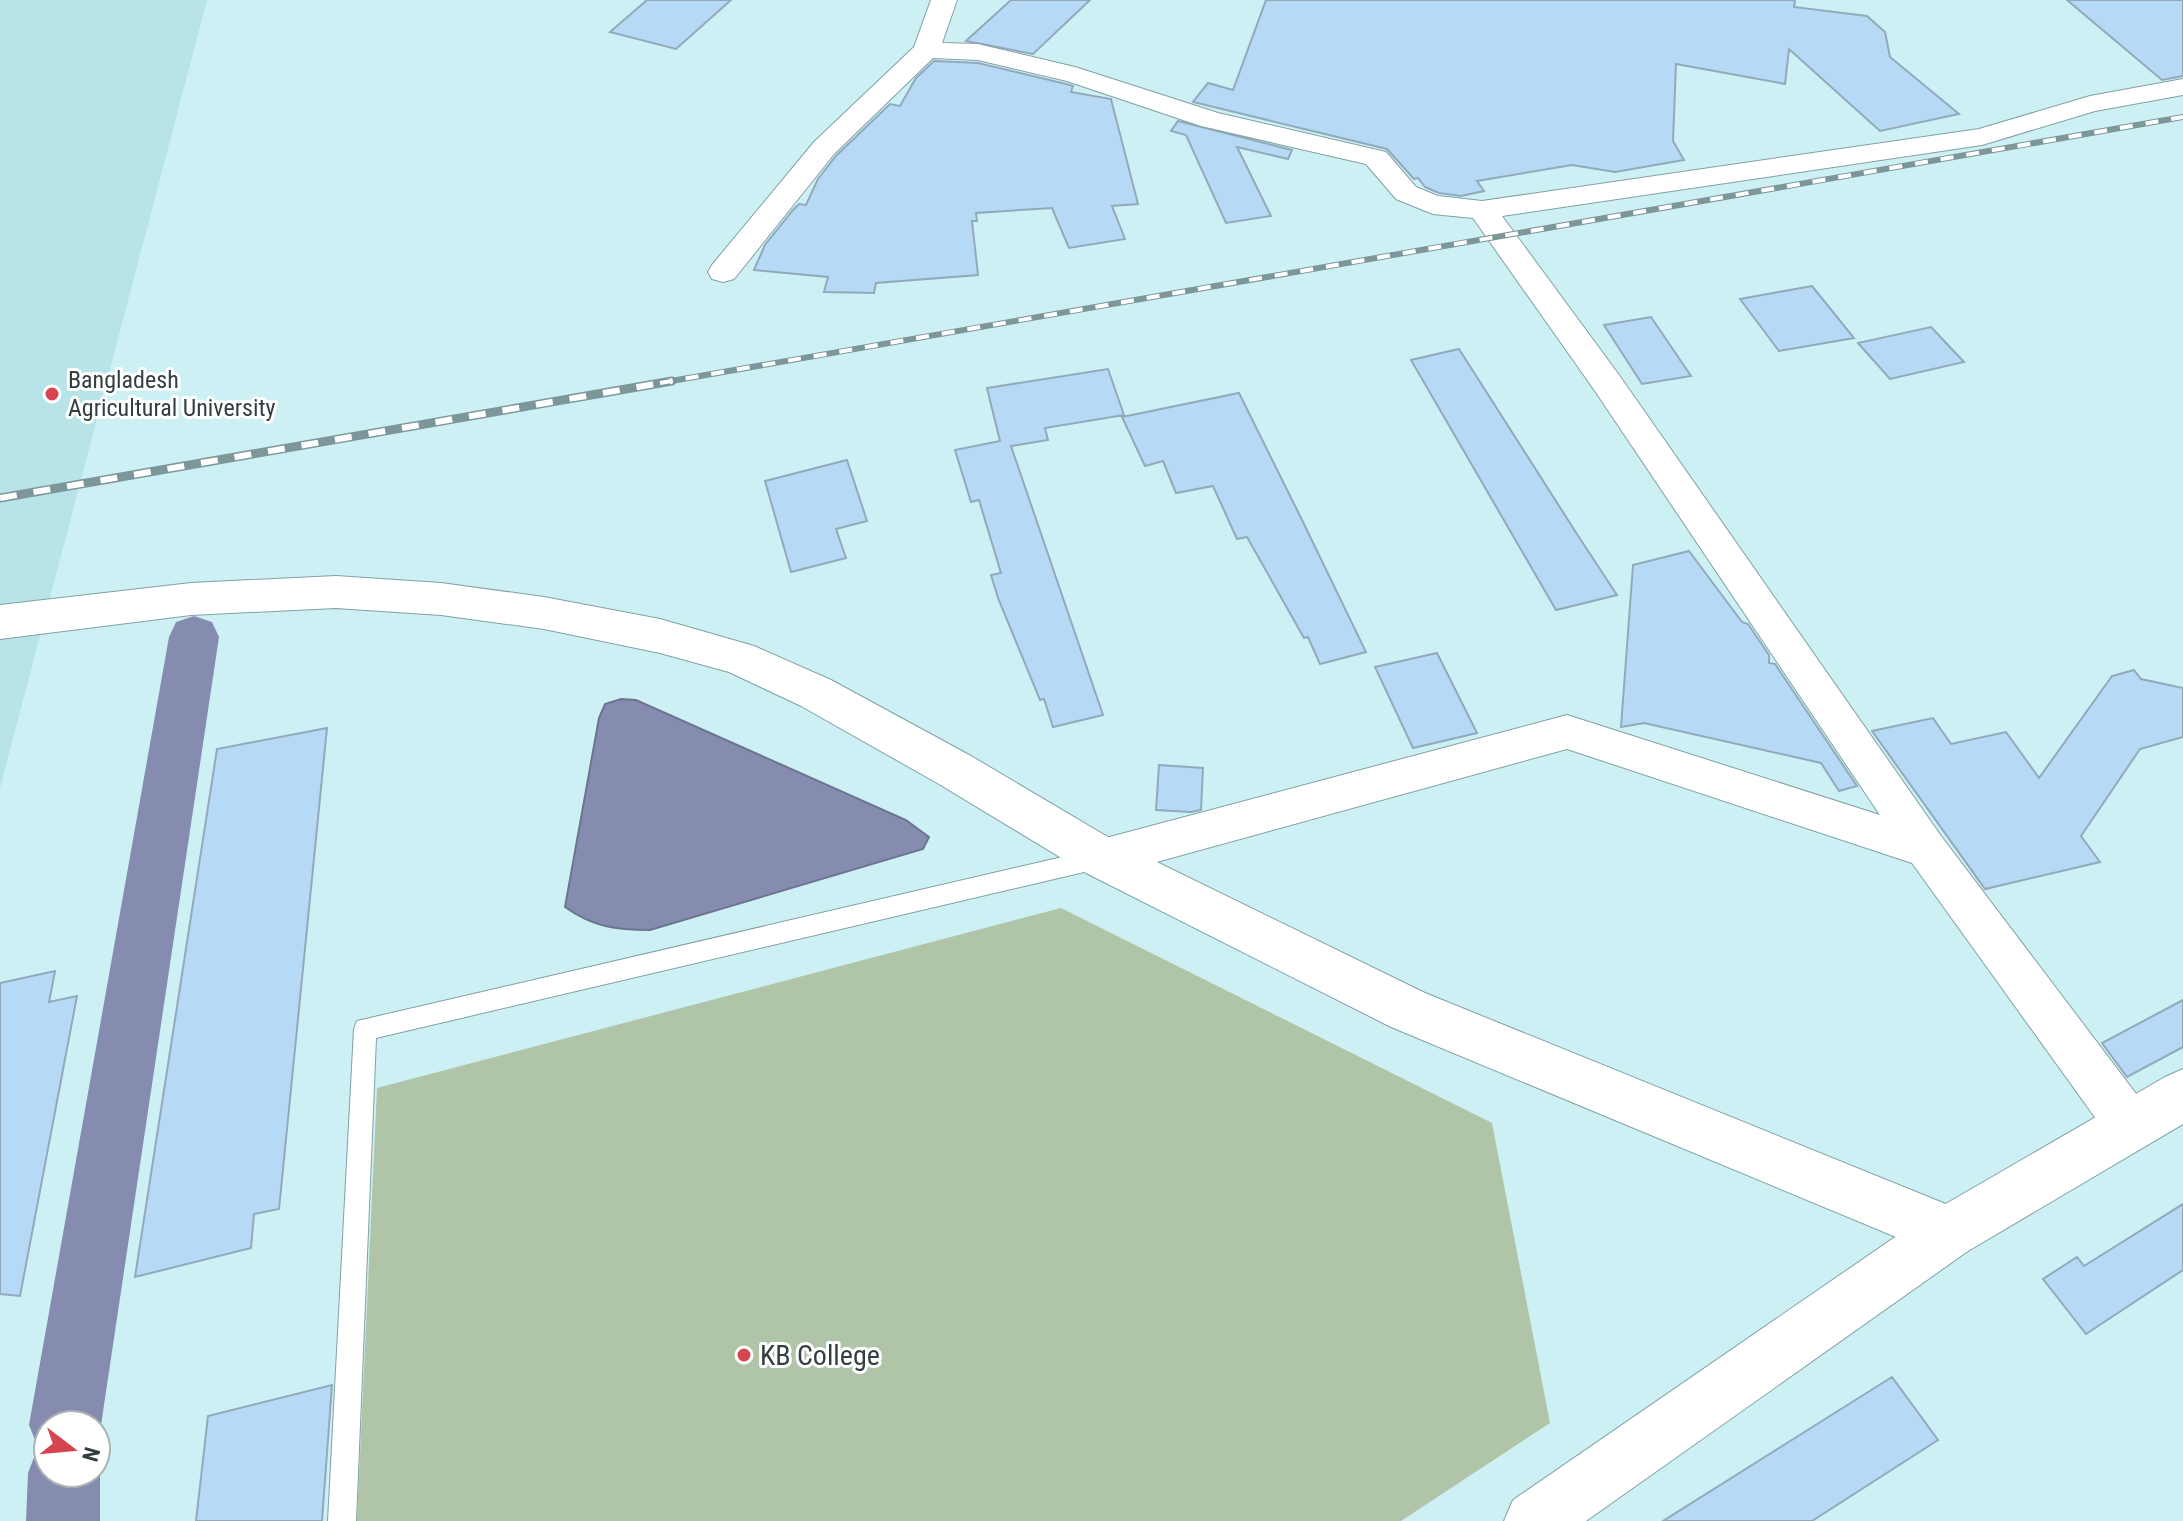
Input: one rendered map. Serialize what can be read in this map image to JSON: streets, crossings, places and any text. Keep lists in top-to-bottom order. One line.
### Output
{"places":["Bangladesh Agricultural University","KB College"],"north":"right"}
